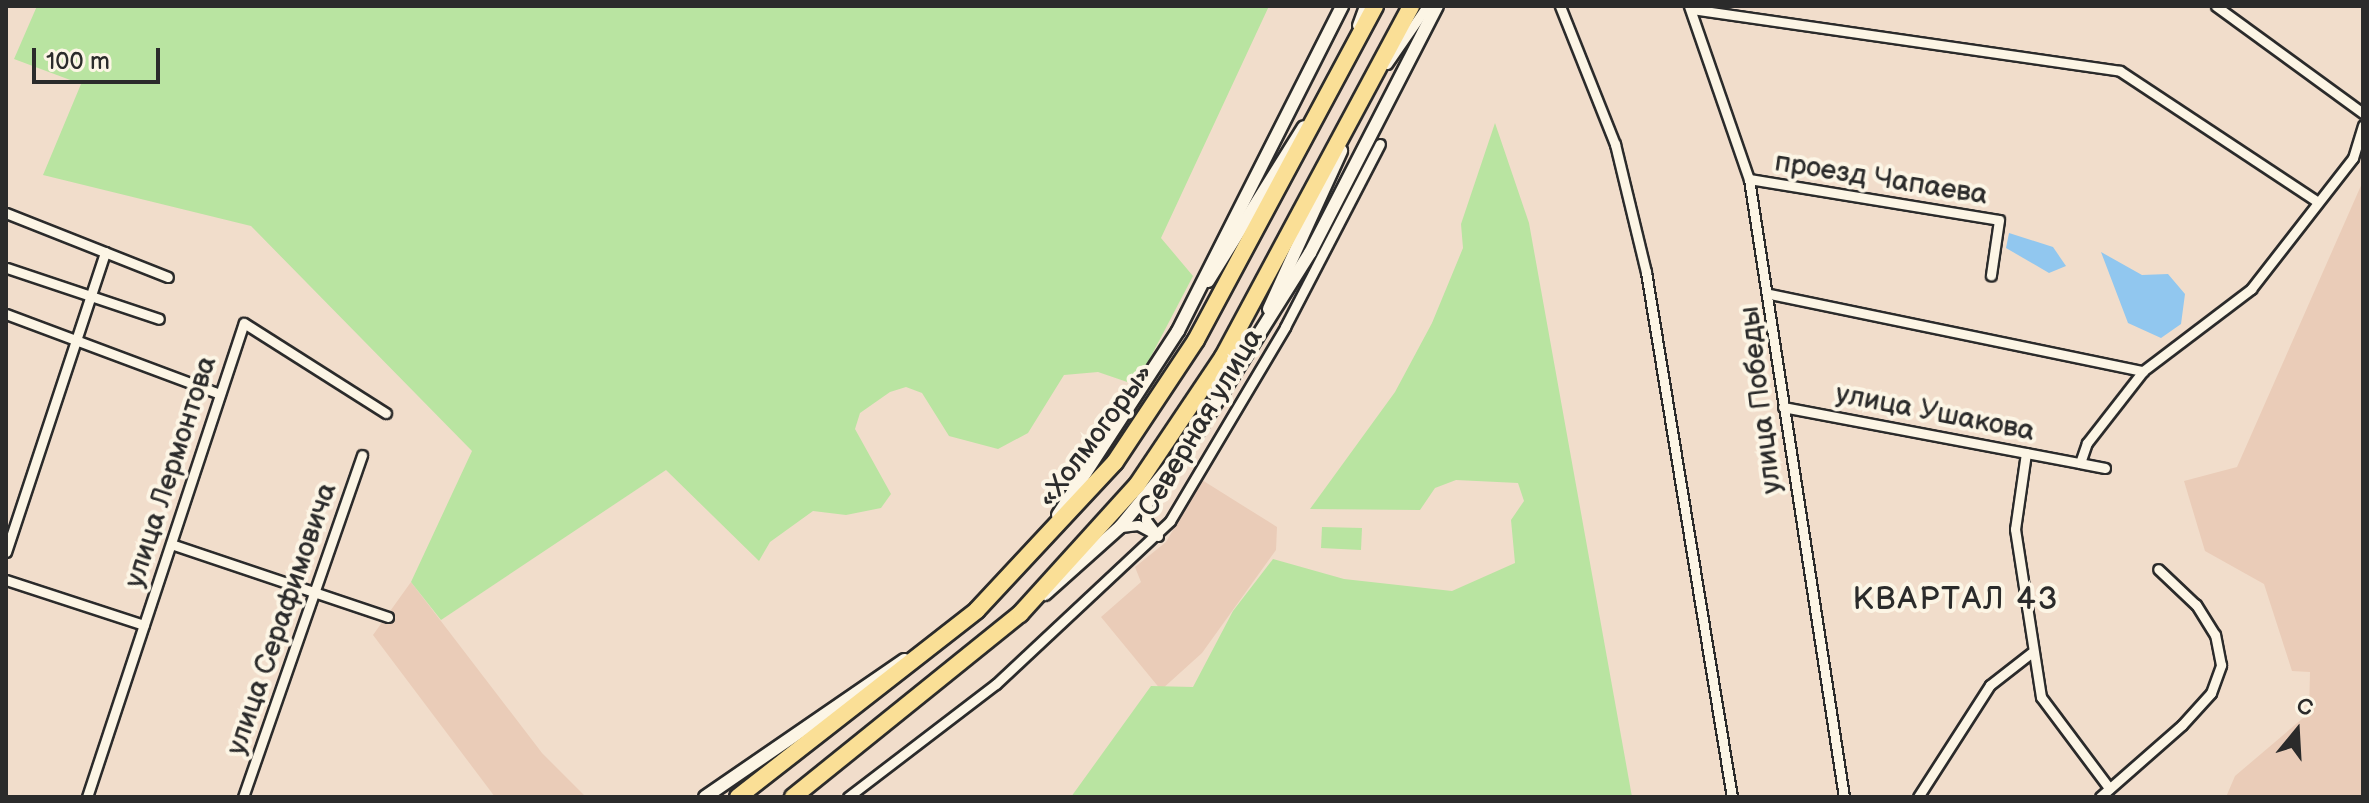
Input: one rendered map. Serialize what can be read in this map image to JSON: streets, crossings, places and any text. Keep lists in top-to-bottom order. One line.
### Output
{"streets":{"highway":["«Холмогоры»"],"street":["проезд Чапаева","улица Победы","улица Ушакова","Северная улица","улица Лермонтова","улица Серафимовича"]},"crossings":[["проезд Чапаева","улица Победы"],["улица Победы","улица Ушакова"]],"districts":["КВАРТАЛ 43"],"scale_bar":"100 m","north":"top"}
